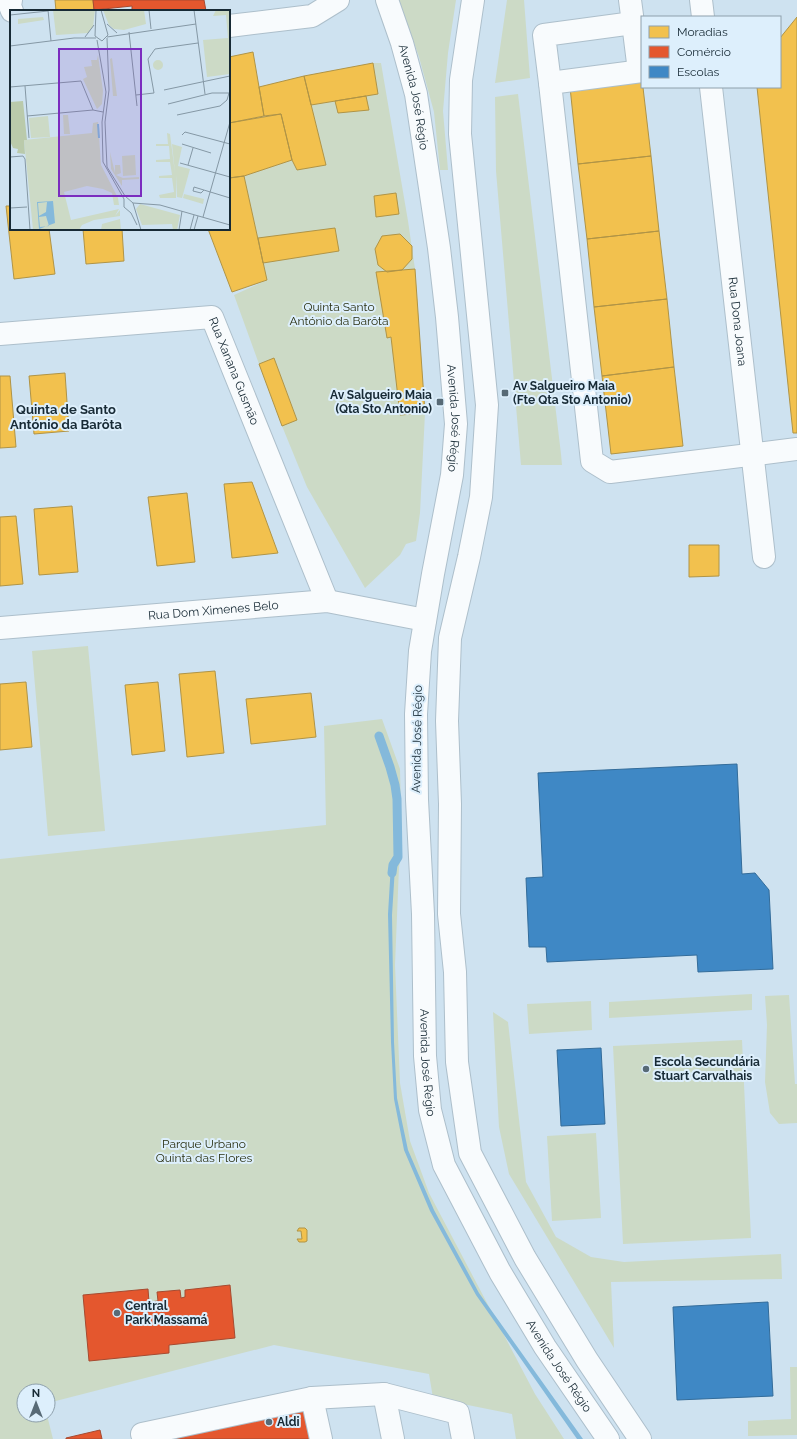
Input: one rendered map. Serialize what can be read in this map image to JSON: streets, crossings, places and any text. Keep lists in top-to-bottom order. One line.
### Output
{"streets":{"street":["Avenida José Régio","Rua Dona Joana","Rua Xanana Gusmão","Rua Dom Ximenes Belo"]},"crossings":[["Avenida José Régio","Rua Dom Ximenes Belo"],["Rua Xanana Gusmão","Rua Dom Ximenes Belo"]],"districts":["Quinta de Santo António da Barôta"],"parks":["Quinta Santo António da Barôta","Parque Urbano Quinta das Flores"],"places":{"transit":["Av Salgueiro Maia (Fte Qta Sto Antonio)","Av Salgueiro Maia (Qta Sto Antonio)"],"other":["Escola Secundária Stuart Carvalhais","Central Park Massamá","Aldi"]},"legend":["Moradias","Comércio","Escolas"],"north":"top"}
